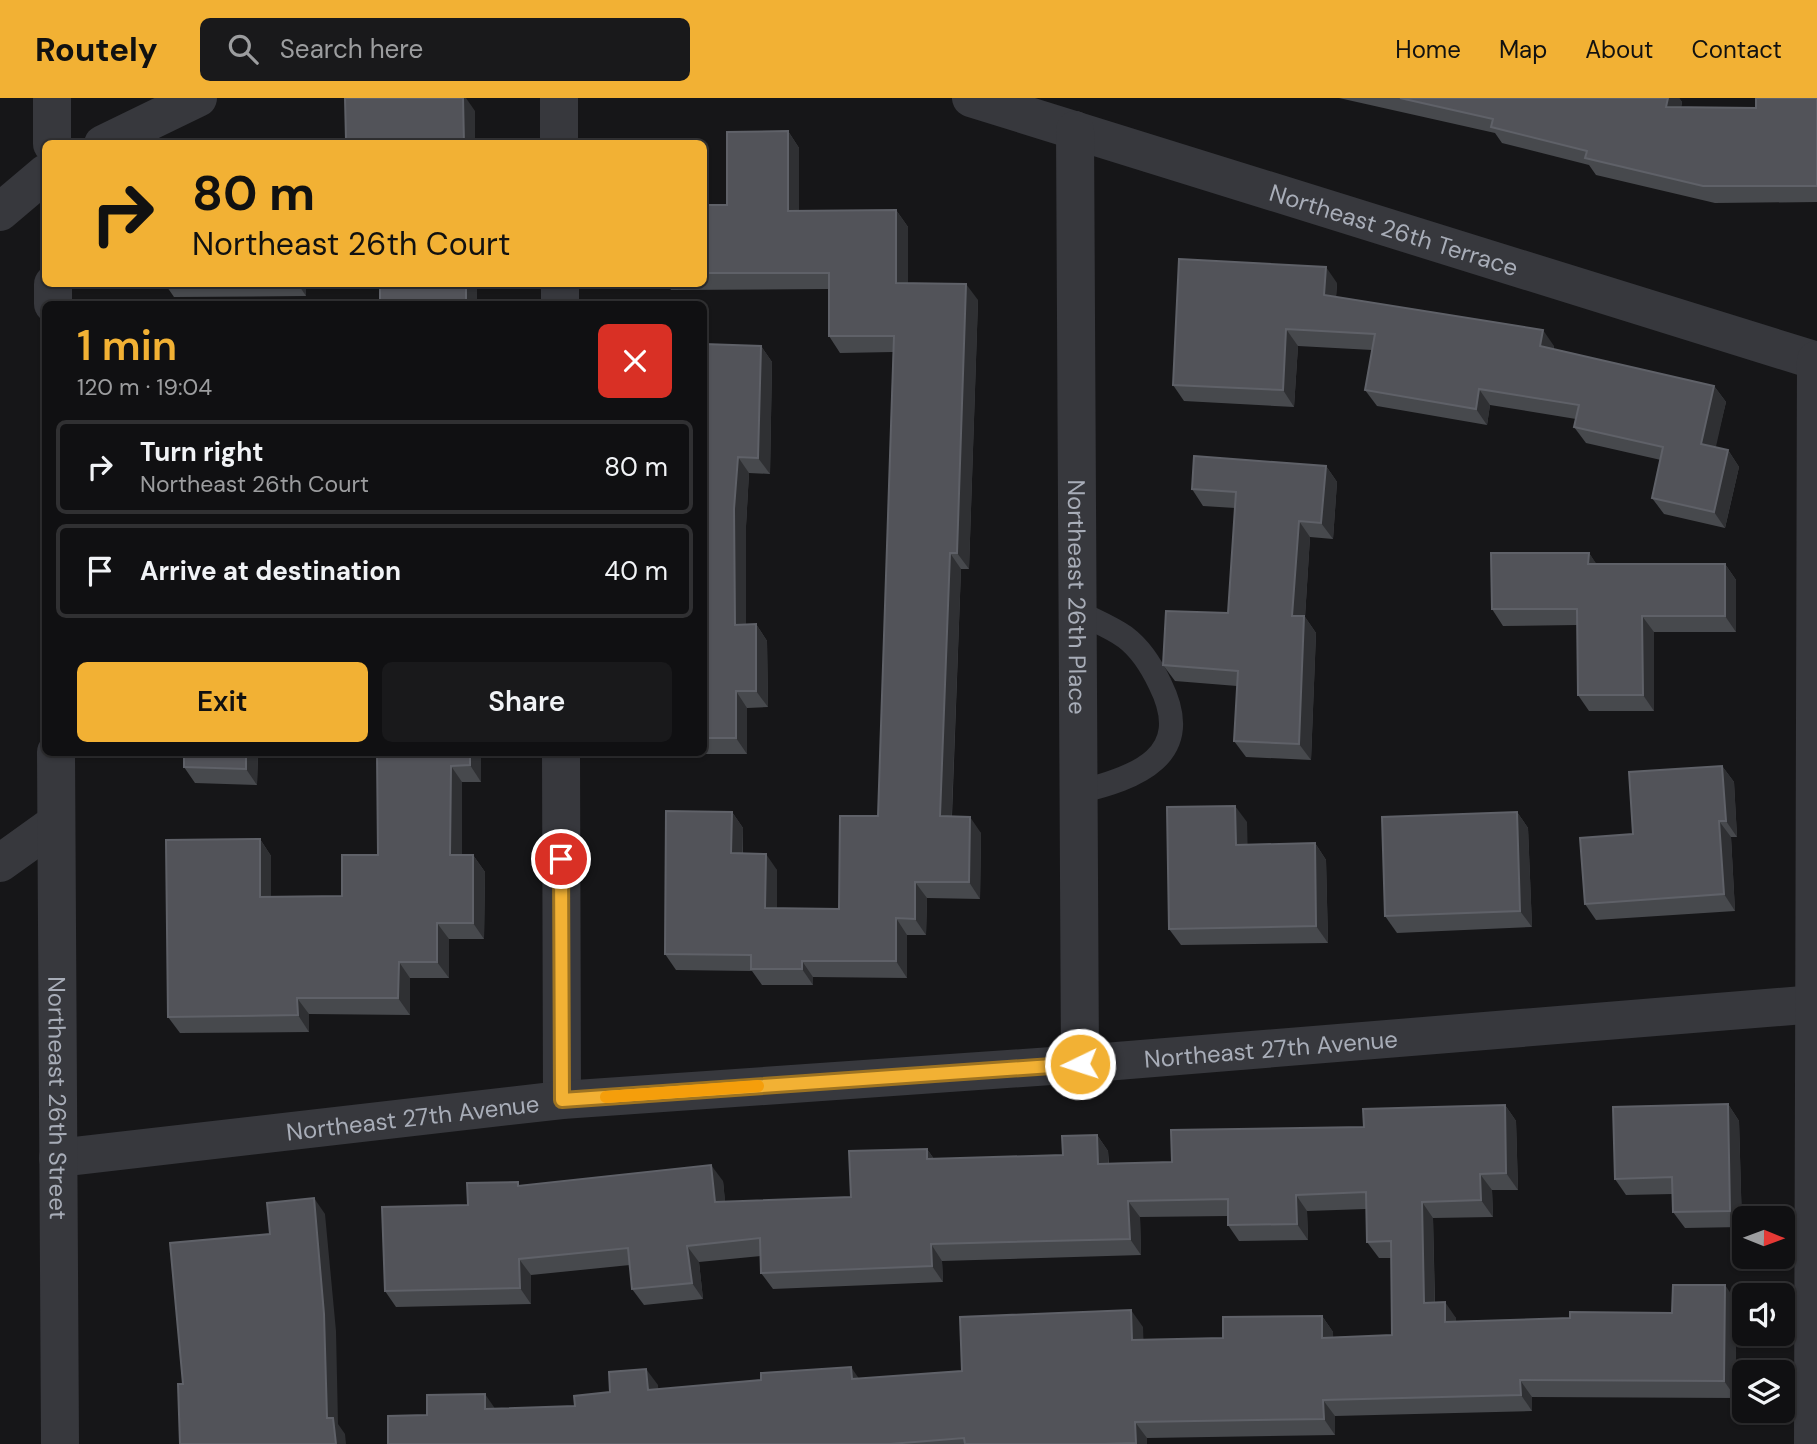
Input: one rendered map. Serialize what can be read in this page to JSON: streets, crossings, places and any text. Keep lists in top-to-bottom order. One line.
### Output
{"streets":{"street":["Northeast 26th Terrace","Northeast 26th Place","Northeast 27th Avenue","Northeast 26th Street"]},"crossings":[["Northeast 26th Terrace","Northeast 26th Place"],["Northeast 26th Place","Northeast 27th Avenue"],["Northeast 27th Avenue","Northeast 26th Street"]],"north":"right","page":{"header":"Routely","search":"Search here","nav":["Home","Map","About","Contact"],"turn":["80 m","Northeast 26th Court"],"heading":["1 min","120 m · 19:04"],"list":[{"name":"Turn right","note":"Northeast 26th Court","value":"80 m"},{"name":"Arrive at destination","value":"40 m"}],"buttons":["Exit","Share"]}}
